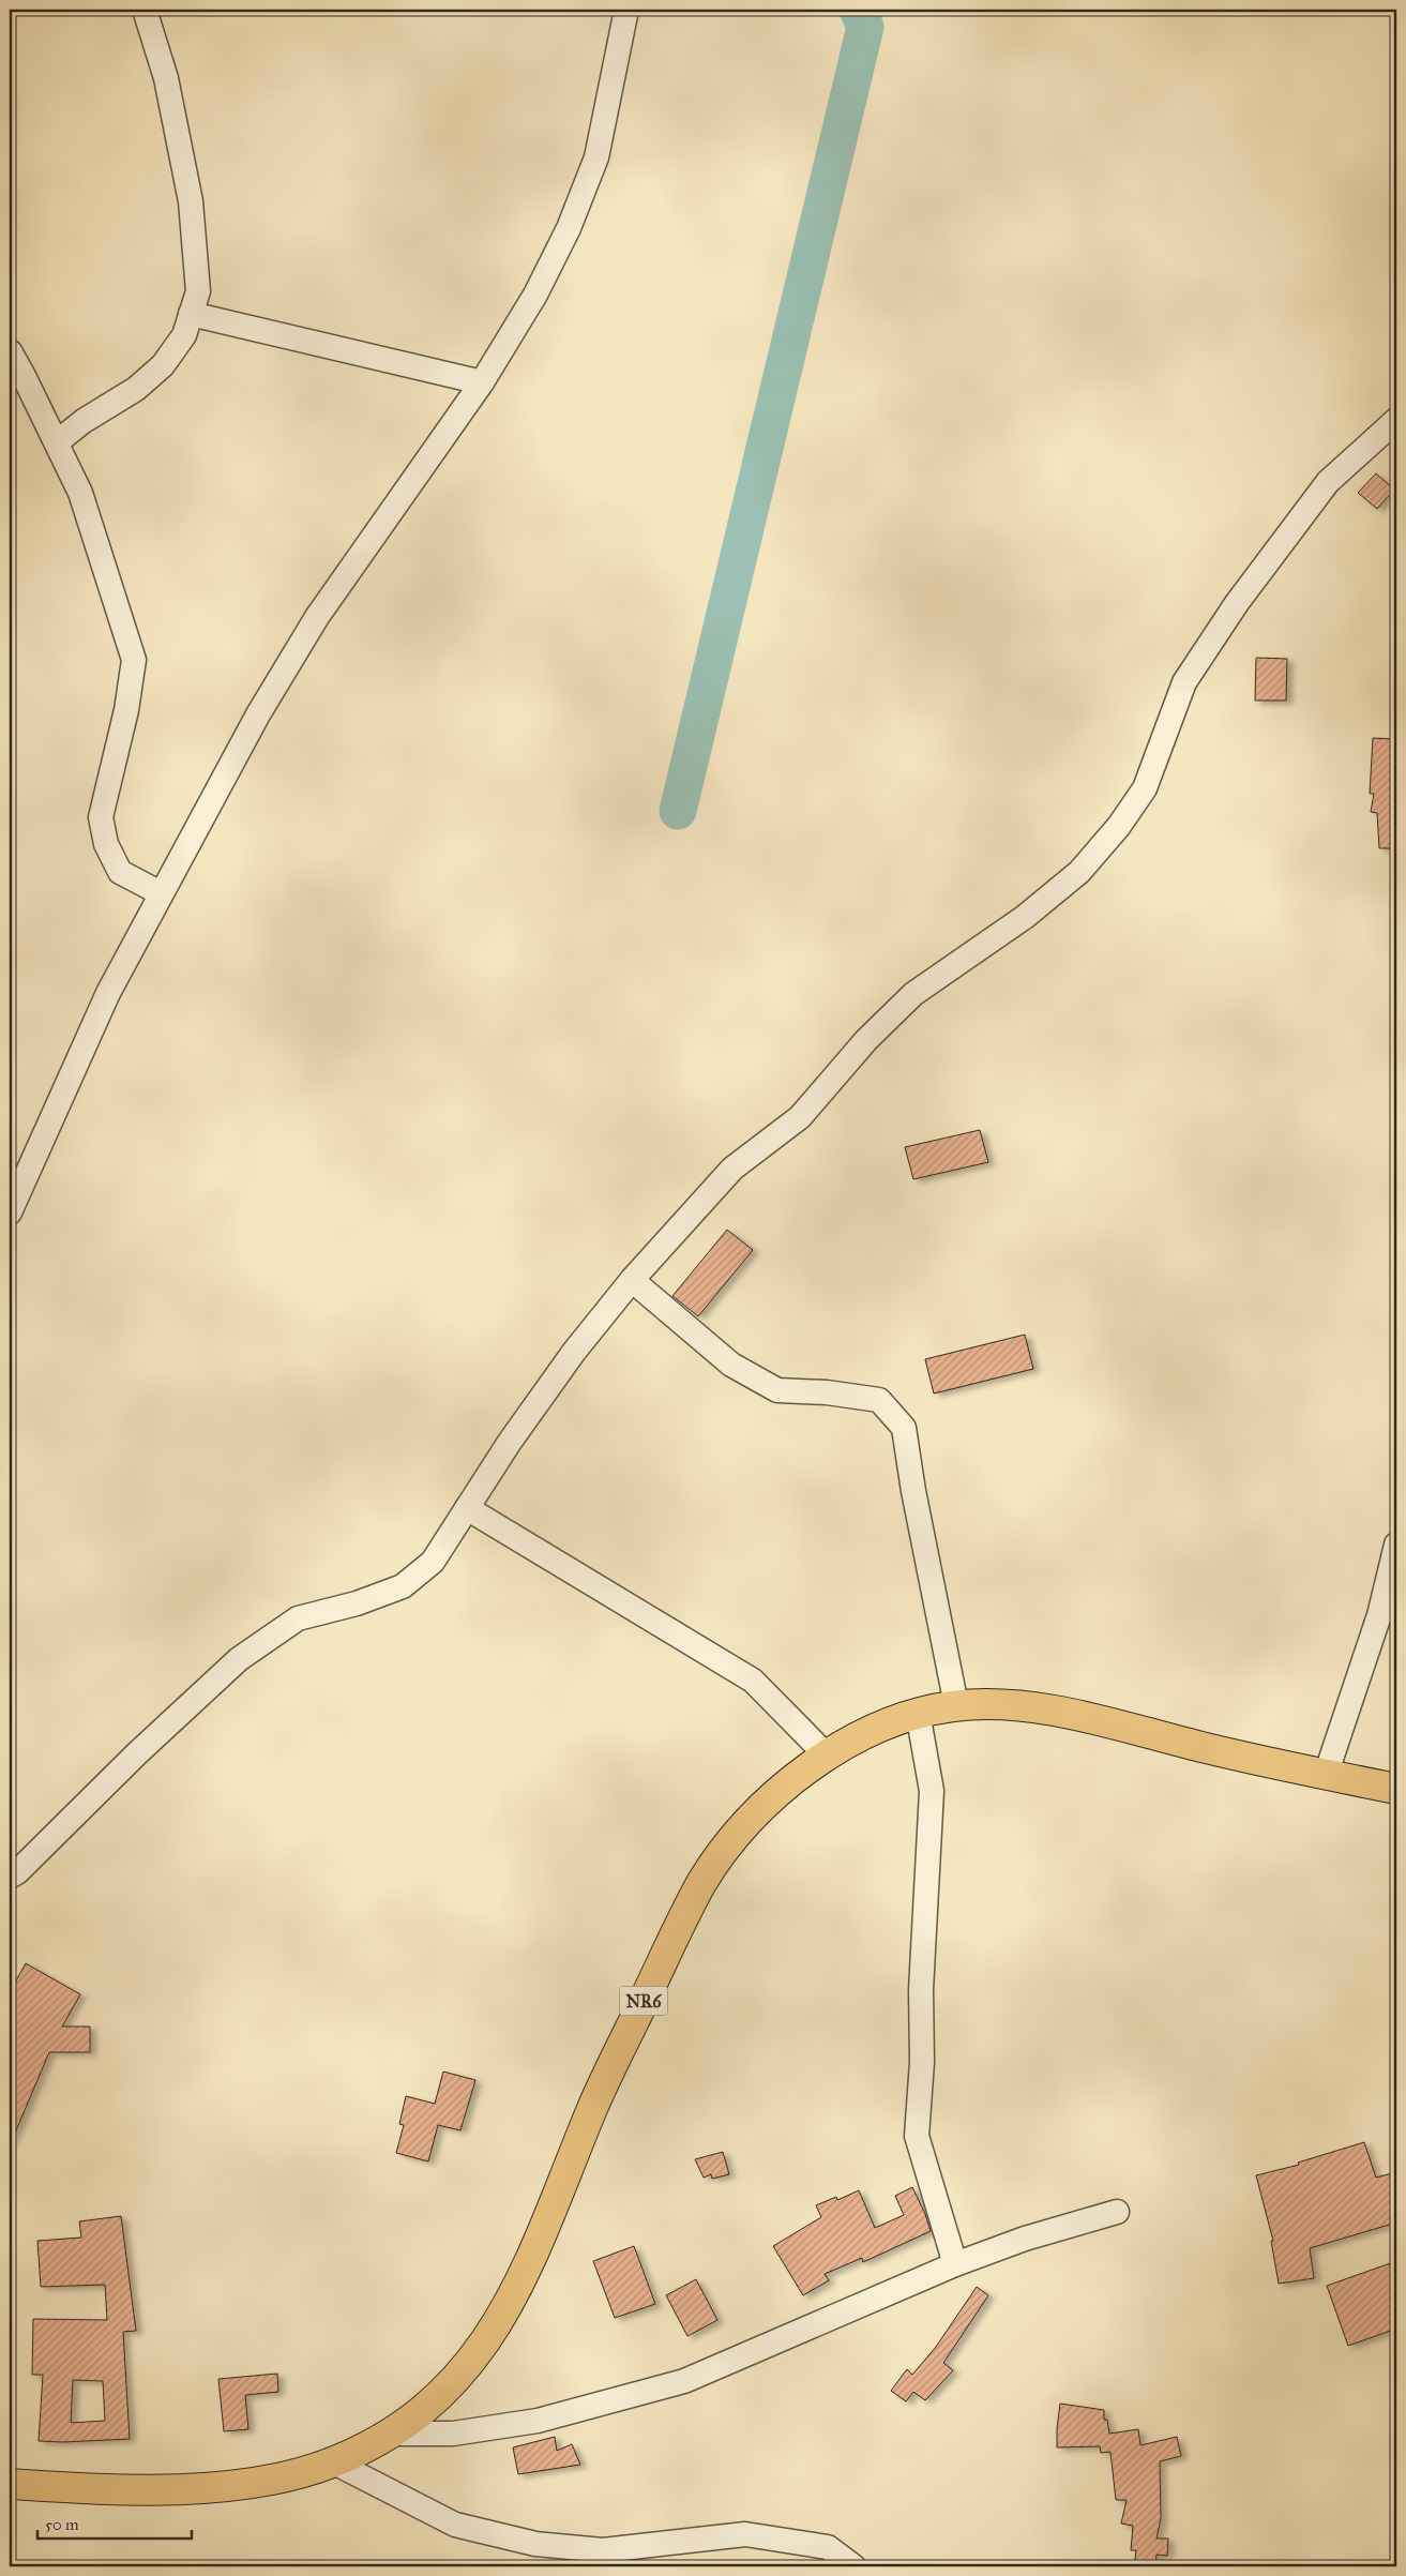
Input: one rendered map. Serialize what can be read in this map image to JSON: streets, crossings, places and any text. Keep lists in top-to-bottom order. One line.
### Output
{"streets":{"main road":["NR6"]},"scale_bar":"50 m"}
